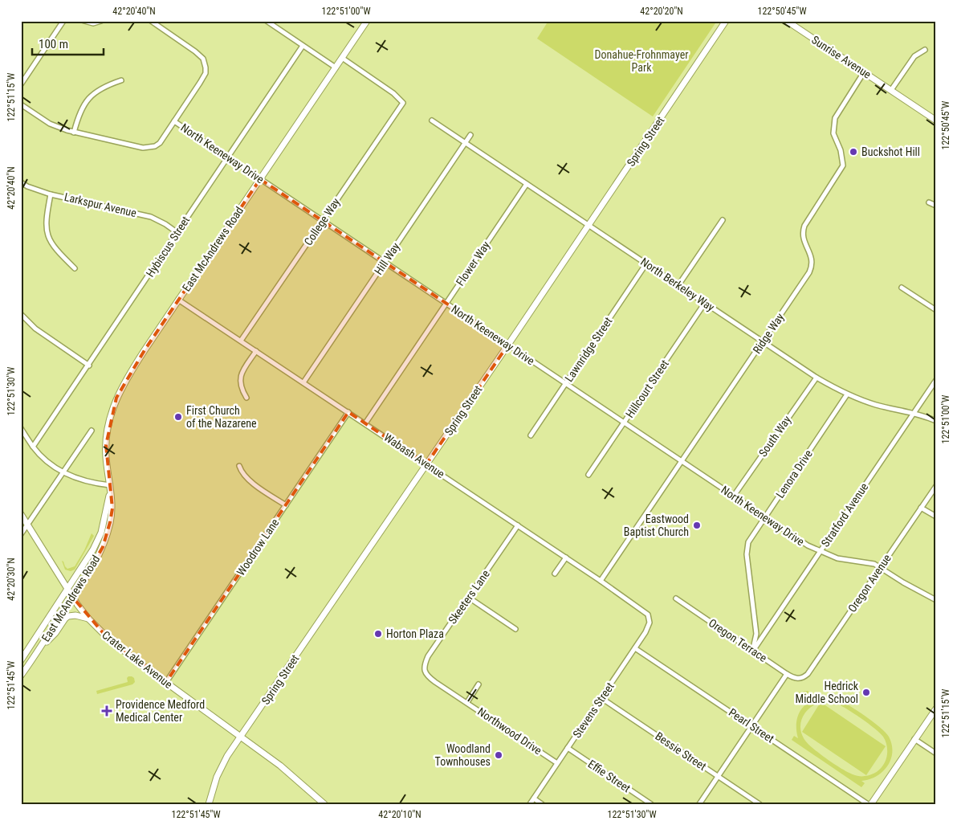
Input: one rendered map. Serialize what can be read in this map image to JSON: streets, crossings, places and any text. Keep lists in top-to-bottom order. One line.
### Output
{"streets":{"main road":["Sunrise Avenue","Spring Street","East McAndrews Road","Crater Lake Avenue"],"street":["North Keeneway Drive","Larkspur Avenue","College Way","Hybiscus Street","Hill Way","Flower Way","North Berkeley Way","Ridge Way","Lawnridge Street","Hillcourt Street","South Way","Wabash Avenue","Lenora Drive","Stratford Avenue","Woodrow Lane","Oregon Avenue","Skeeters Lane","Oregon Terrace","Stevens Street","Pearl Street","Northwood Drive","Bessie Street","Effie Street"]},"crossings":[["Sunrise Avenue","Ridge Way"],["Spring Street","North Keeneway Drive"],["Spring Street","North Berkeley Way"],["Spring Street","Wabash Avenue"],["Spring Street","Crater Lake Avenue"],["North Keeneway Drive","College Way"],["North Keeneway Drive","Hybiscus Street"],["North Keeneway Drive","East McAndrews Road"],["North Keeneway Drive","Hill Way"],["North Keeneway Drive","Flower Way"],["North Keeneway Drive","Ridge Way"],["North Keeneway Drive","Lawnridge Street"],["North Keeneway Drive","Hillcourt Street"],["North Keeneway Drive","South Way"],["North Keeneway Drive","Lenora Drive"],["North Keeneway Drive","Stratford Avenue"],["North Keeneway Drive","Oregon Avenue"],["Larkspur Avenue","Hybiscus Street"],["College Way","East McAndrews Road"],["College Way","Wabash Avenue"],["East McAndrews Road","Wabash Avenue"],["East McAndrews Road","Crater Lake Avenue"],["Hill Way","North Berkeley Way"],["Hill Way","Wabash Avenue"],["Flower Way","North Berkeley Way"],["Flower Way","Wabash Avenue"],["North Berkeley Way","Ridge Way"],["North Berkeley Way","Lawnridge Street"],["North Berkeley Way","Hillcourt Street"],["North Berkeley Way","South Way"],["North Berkeley Way","Lenora Drive"],["North Berkeley Way","Stratford Avenue"],["Ridge Way","Wabash Avenue"],["Wabash Avenue","Woodrow Lane"],["Wabash Avenue","Skeeters Lane"],["Wabash Avenue","Stevens Street"],["Lenora Drive","Stratford Avenue"],["Lenora Drive","Oregon Terrace"],["Stratford Avenue","Oregon Terrace"],["Woodrow Lane","Crater Lake Avenue"],["Oregon Avenue","Oregon Terrace"],["Skeeters Lane","Northwood Drive"],["Stevens Street","Pearl Street"],["Stevens Street","Northwood Drive"],["Stevens Street","Bessie Street"],["Stevens Street","Effie Street"]],"parks":["Donahue-Frohnmayer Park"],"places":{"other":["Buckshot Hill","First Church of the Nazarene","Eastwood Baptist Church","Horton Plaza","Hedrick Middle School","Woodland Townhouses"],"health":["Providence Medford Medical Center"]},"scale_bar":"100 m","coordinates":["42°20'40\"N","122°51'00\"W","42°20'20\"N","122°50'45\"W","122°51'15\"W","122°51'30\"W","42°20'30\"N","122°51'45\"W","42°20'10\"N"]}
